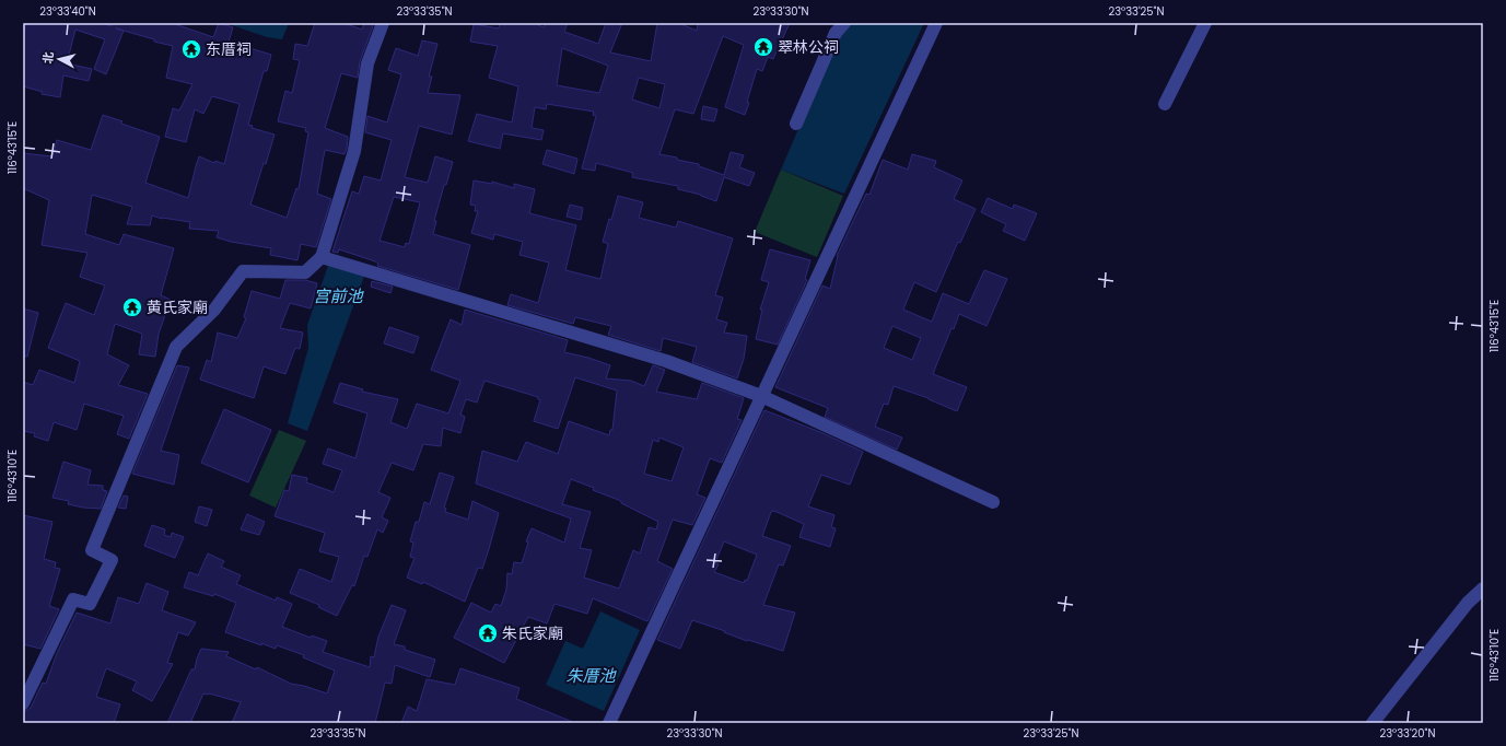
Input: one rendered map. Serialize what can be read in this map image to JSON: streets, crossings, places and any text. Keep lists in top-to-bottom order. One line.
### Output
{"water":["宫前池","朱厝池"],"places":{"temple":["翠林公祠","东厝祠","黄氏家廟","朱氏家廟"]},"north":"left","coordinates":["23°33'40\"N","23°33'35\"N","23°33'30\"N","23°33'25\"N","116°43'15\"E","116°43'10\"E","23°33'20\"N"]}
